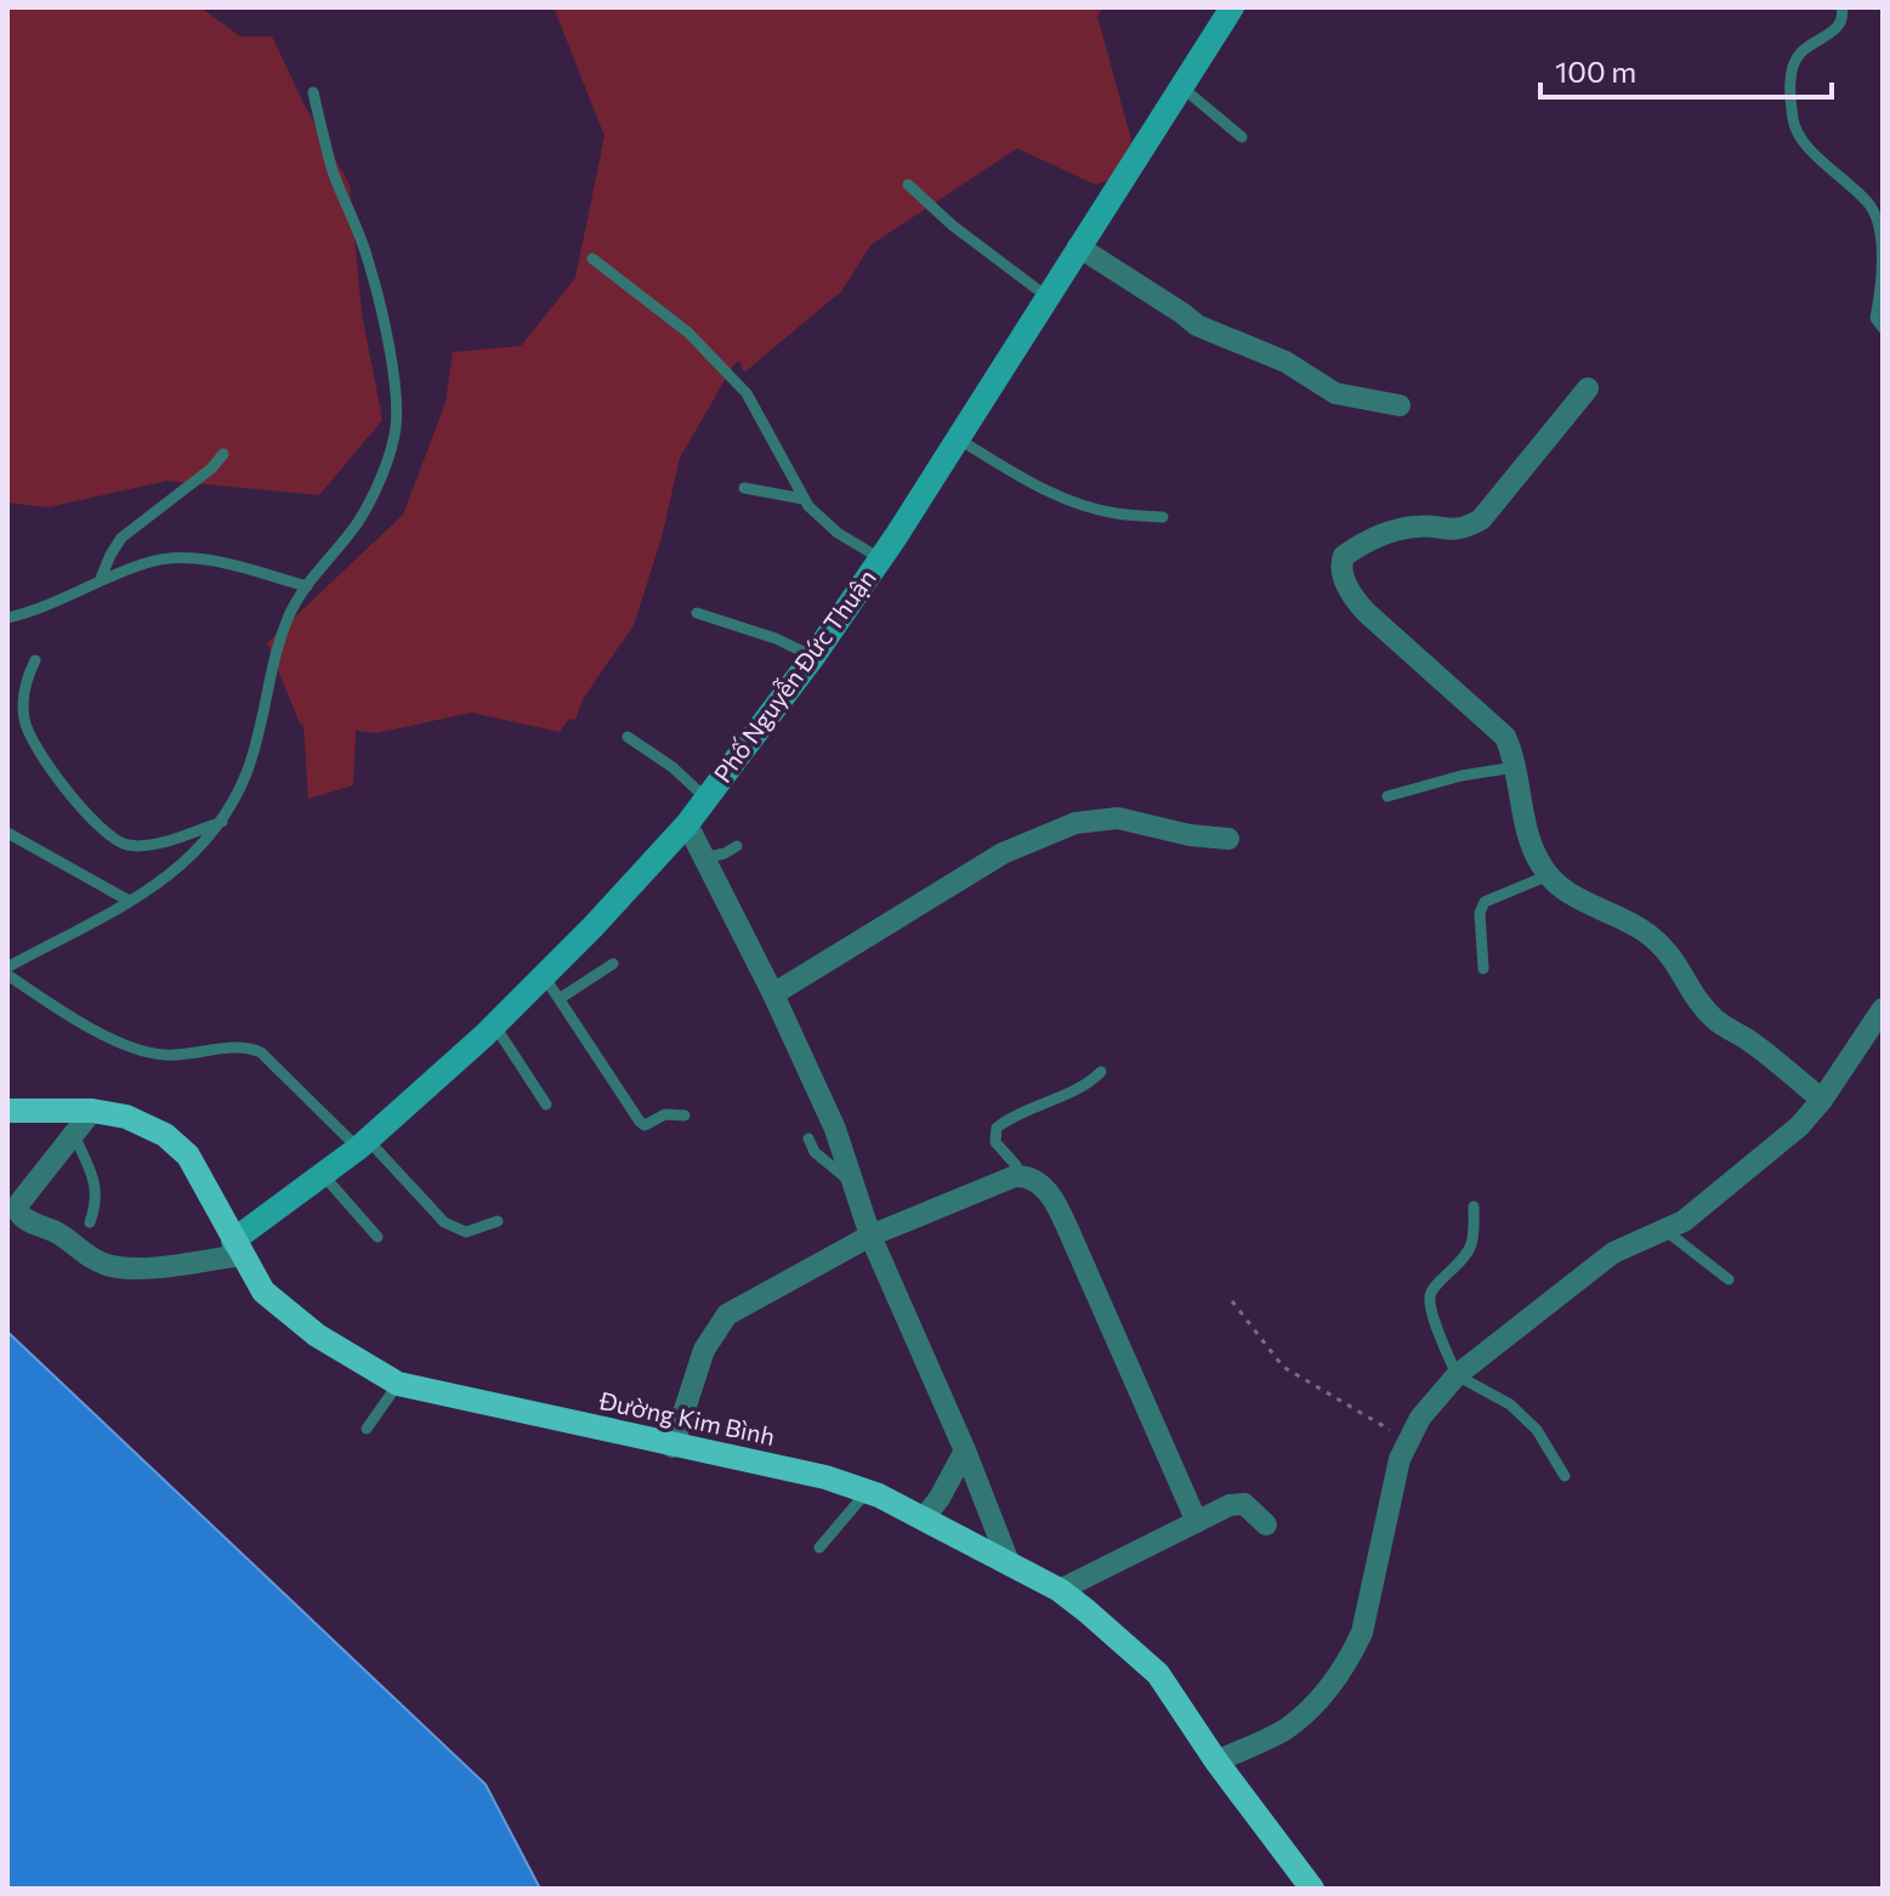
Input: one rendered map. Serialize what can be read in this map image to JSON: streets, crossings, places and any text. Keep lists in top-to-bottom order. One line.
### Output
{"streets":{"main road":["Đường Kim Bình"],"street":["Phố Nguyễn Đức Thuận"]},"crossings":[["Phố Nguyễn Đức Thuận","Đường Kim Bình"]],"scale_bar":"100 m"}
